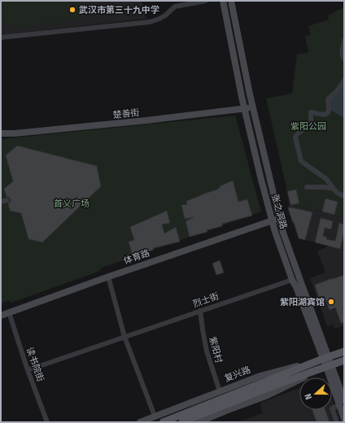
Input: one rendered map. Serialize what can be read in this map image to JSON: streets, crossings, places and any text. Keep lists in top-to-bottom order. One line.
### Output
{"streets":{"main road":["楚善街","张之洞路","体育路","复兴路"],"street":["烈士街","紫阳村","读书院街"]},"crossings":[["楚善街","张之洞路"],["张之洞路","体育路"],["张之洞路","烈士街"],["张之洞路","复兴路"],["体育路","读书院街"],["烈士街","紫阳村"],["烈士街","读书院街"],["紫阳村","复兴路"]],"parks":["紫阳公园","首义广场"],"places":["武汉市第三十九中学","紫阳湖宾馆"],"north":"left"}
